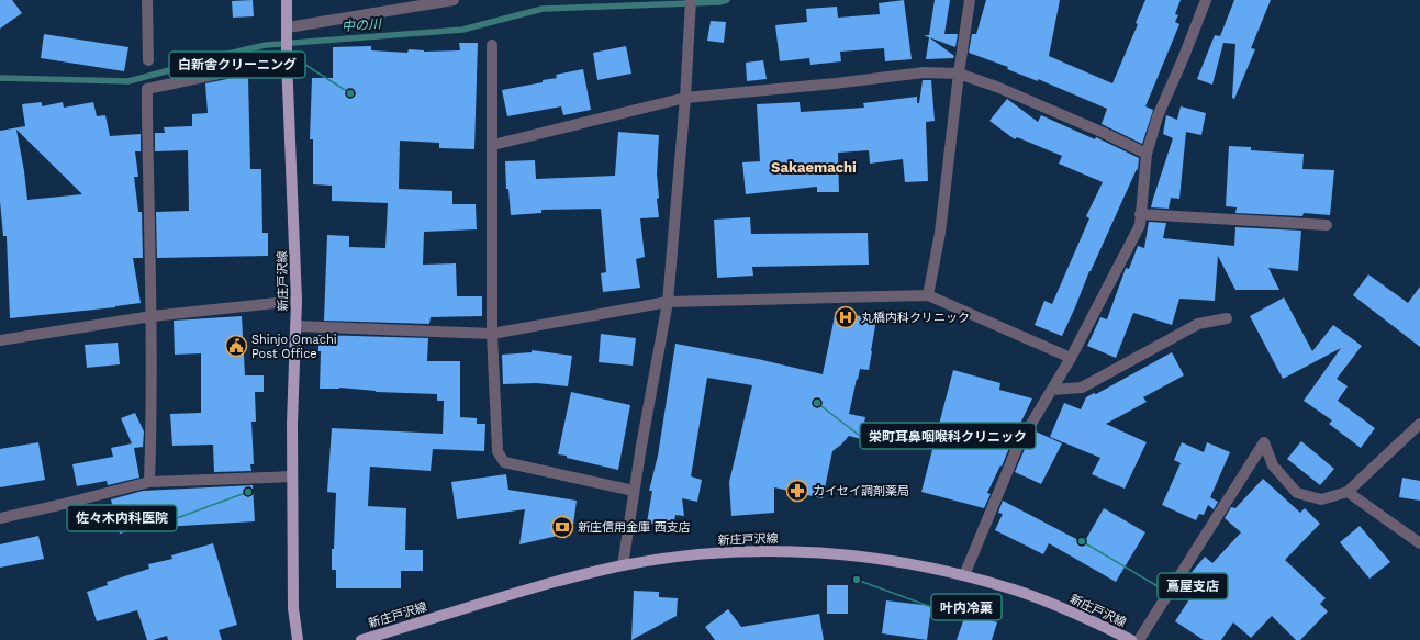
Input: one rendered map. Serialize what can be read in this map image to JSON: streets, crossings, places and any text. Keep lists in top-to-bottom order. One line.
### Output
{"streets":{"main road":["新庄戸沢線"]},"districts":["Sakaemachi"],"water":["中の川"],"places":{"other":["白新舎クリーニング","栄町耳鼻咽喉科クリニック","佐々木内科医院","蔦屋支店","叶内冷菓"],"hospital":["丸橋内科クリニック"],"public building":["Shinjo Omachi Post Office"],"pharmacy":["カイセイ調剤薬局"],"bank":["新庄信用金庫 西支店"]}}
